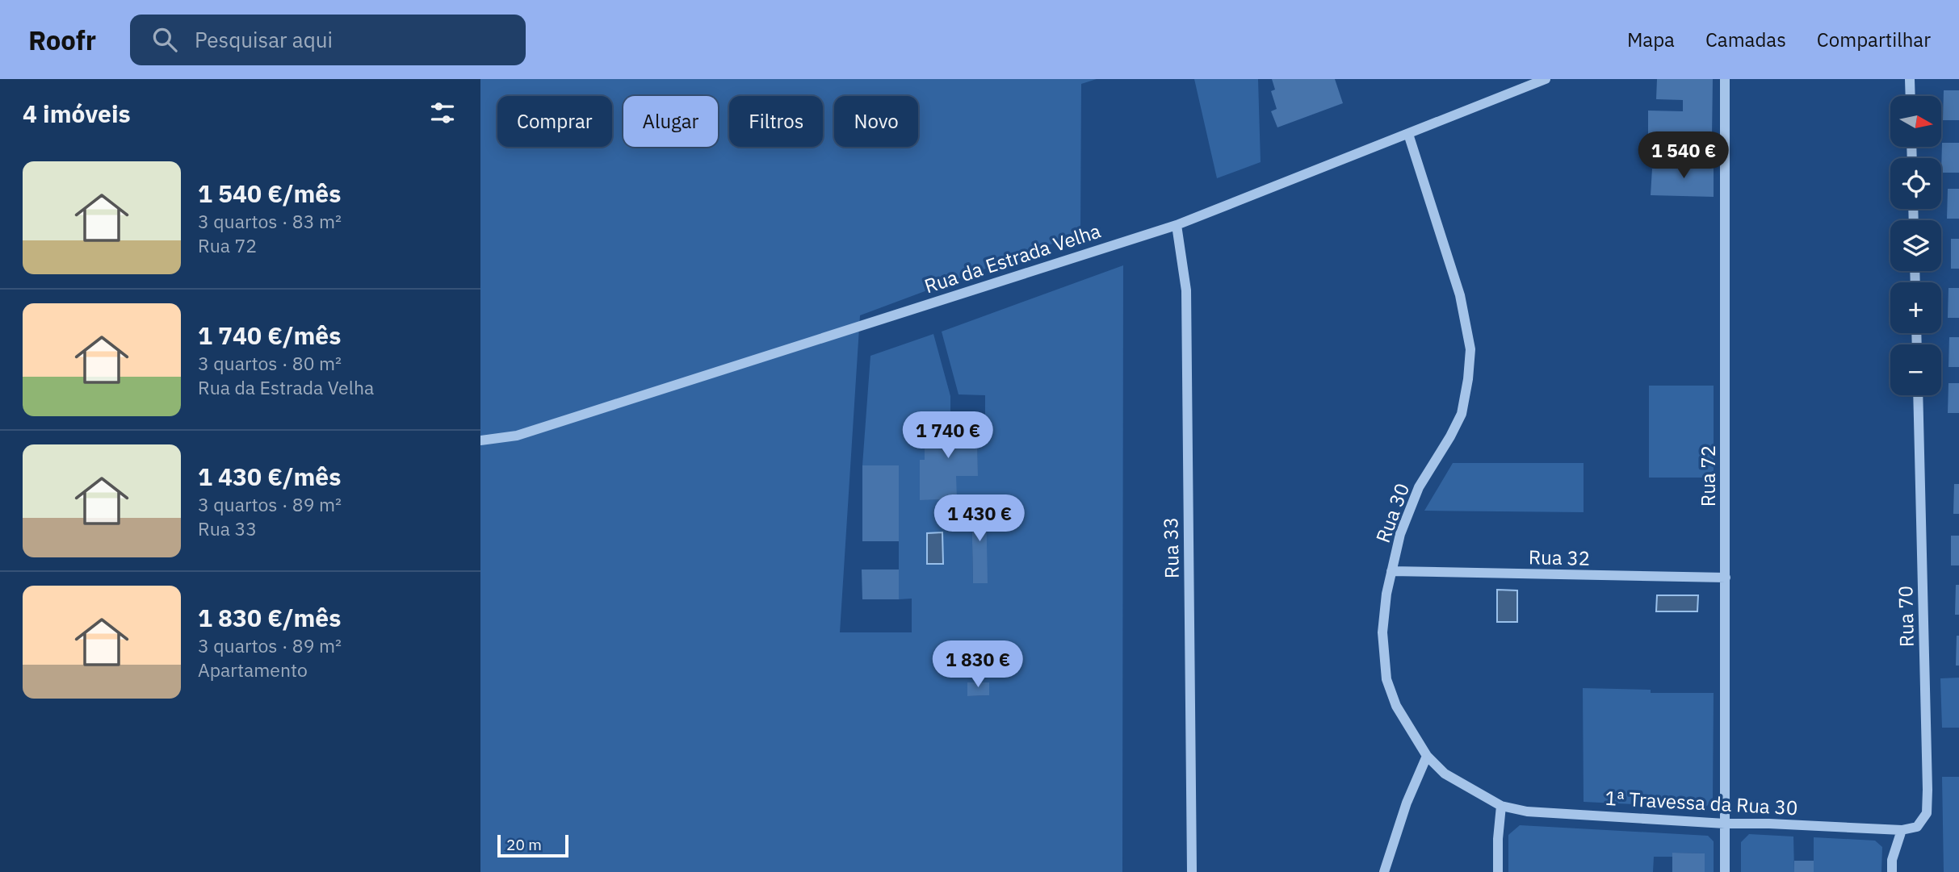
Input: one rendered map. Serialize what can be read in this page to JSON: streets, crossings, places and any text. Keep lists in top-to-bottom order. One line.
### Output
{"streets":{"street":["Rua da Estrada Velha","Rua 72","Rua 30","Rua 33","Rua 32","Rua 70","1ª Travessa da Rua 30"]},"crossings":[["Rua da Estrada Velha","Rua 30"],["Rua da Estrada Velha","Rua 33"],["Rua 72","Rua 32"],["Rua 72","1ª Travessa da Rua 30"],["Rua 30","Rua 32"],["Rua 30","1ª Travessa da Rua 30"],["Rua 70","1ª Travessa da Rua 30"]],"scale_bar":"20 m","north":"right","page":{"header":"Roofr","search":"Pesquisar aqui","nav":["Mapa","Camadas","Compartilhar"],"heading":"4 imóveis","map_buttons":["+","−"],"chip":["Comprar","Alugar","Filtros","Novo"],"price":["1 540 €","1 740 €","1 430 €","1 830 €"],"list":[{"name":"1 540 €/mês","note":"3 quartos · 83 m² · Rua 72"},{"name":"1 740 €/mês","note":"3 quartos · 80 m² · Rua da Estrada Velha"},{"name":"1 430 €/mês","note":"3 quartos · 89 m² · Rua 33"},{"name":"1 830 €/mês","note":"3 quartos · 89 m² · Apartamento"}],"scale":"20 m"}}
